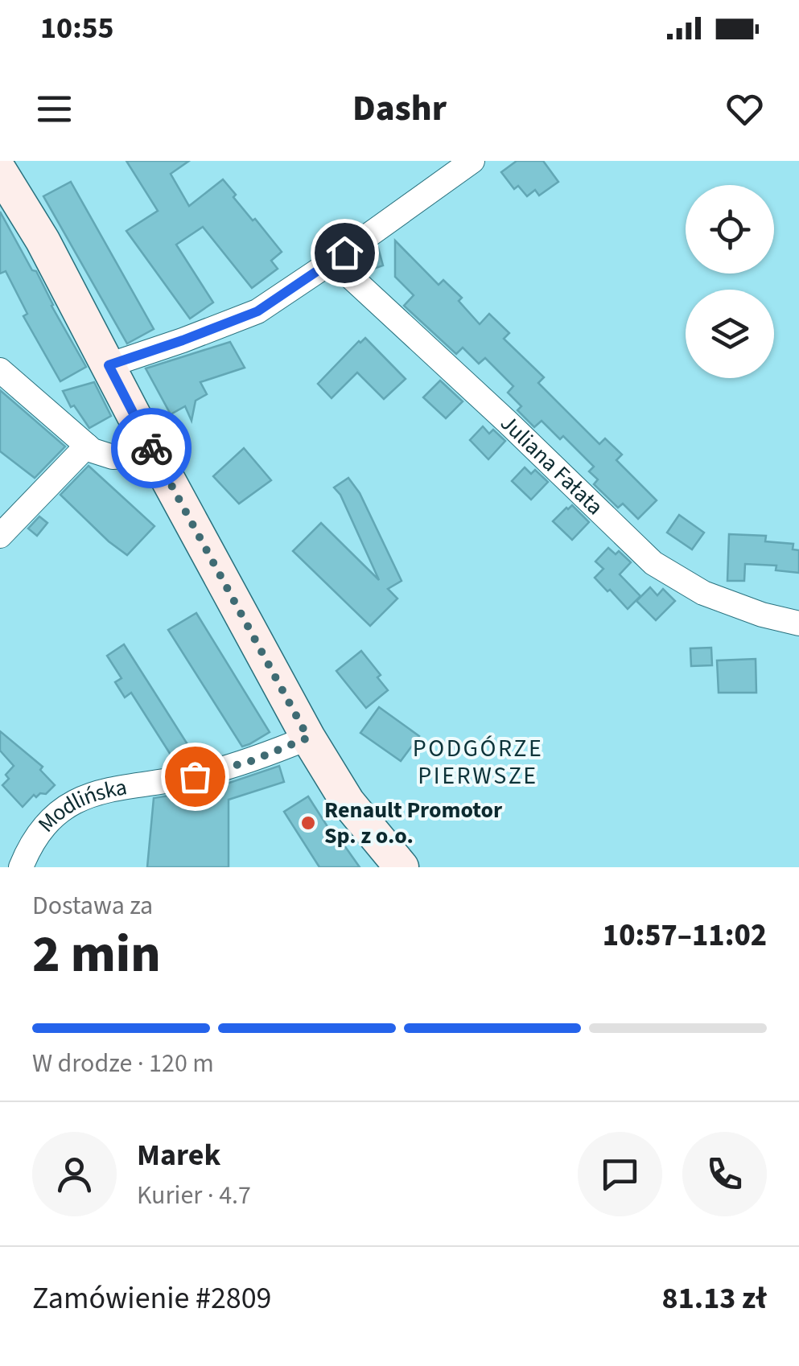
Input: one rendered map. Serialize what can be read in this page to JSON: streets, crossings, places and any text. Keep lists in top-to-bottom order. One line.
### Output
{"streets":{"street":["Juliana Fałata","Modlińska"]},"districts":["PODGÓRZE PIERWSZE"],"places":["Renault Promotor Sp. z o.o."],"page":{"status":"10:55","header":"Dashr","heading":["2 min","Dostawa za","10:57–11:02"],"panel":["Marek","Kurier · 4.7","Zamówienie #2809","81.13 zł"],"bar":"W drodze · 120 m"}}
